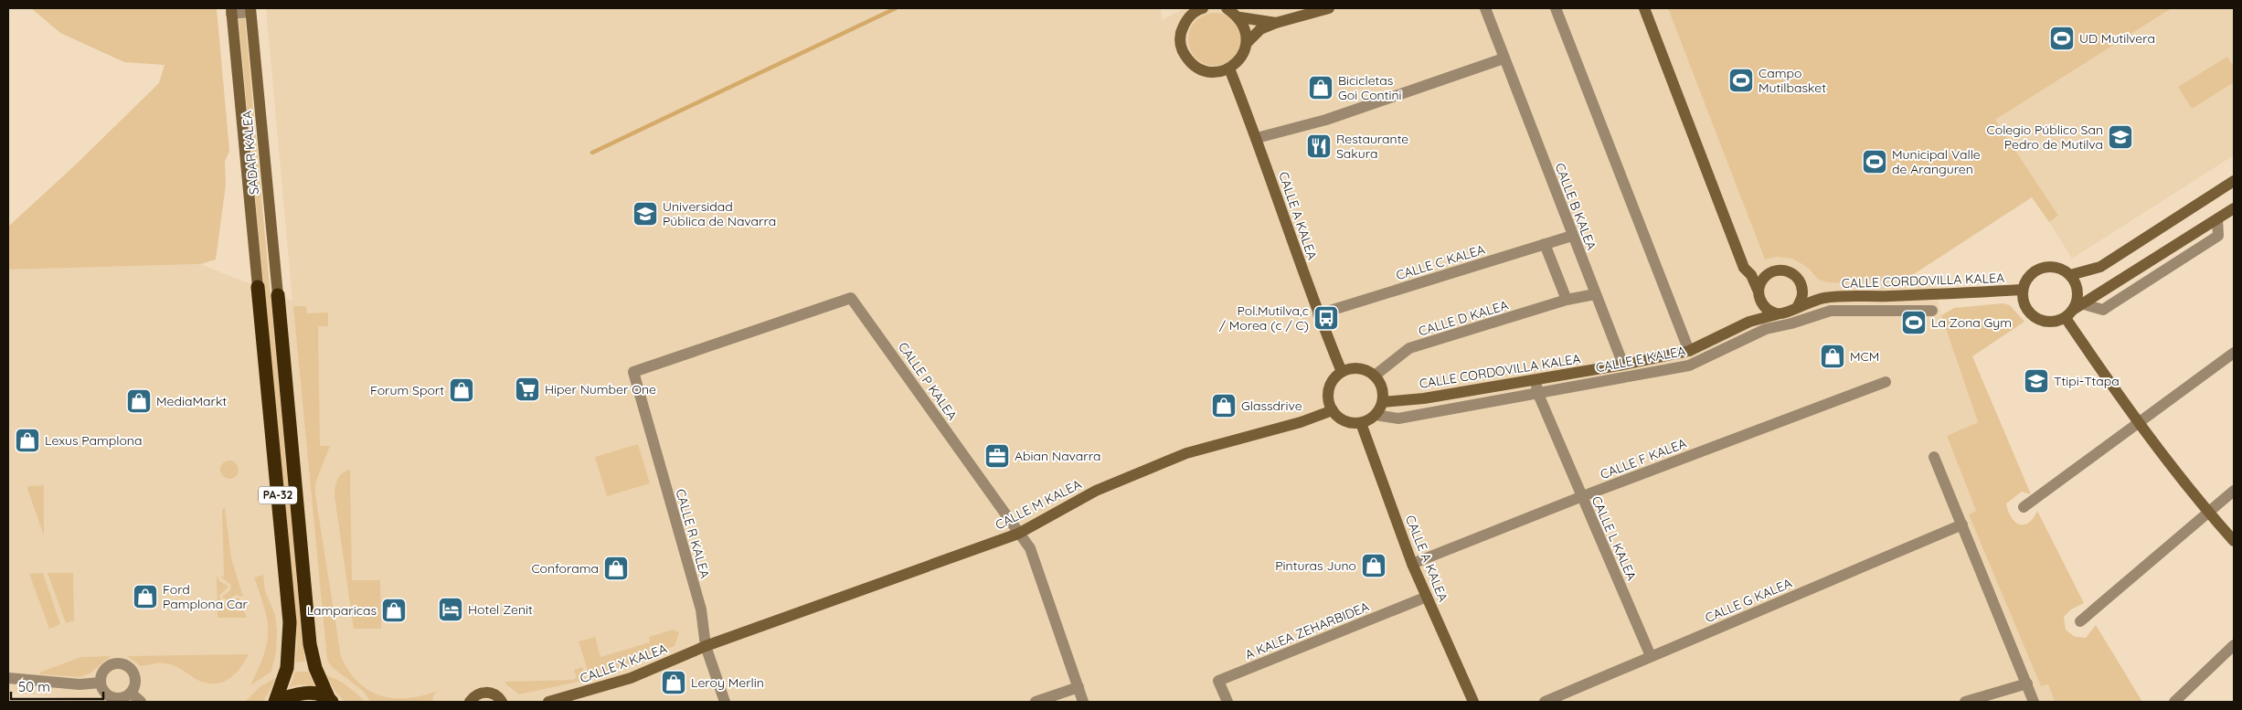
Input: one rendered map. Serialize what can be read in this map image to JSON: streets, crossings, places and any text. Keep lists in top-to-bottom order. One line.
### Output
{"streets":{"highway":["PA-32"],"street":["SADAR KALEA","CALLE B KALEA","CALLE A KALEA","CALLE C KALEA","CALLE CORDOVILLA KALEA","CALLE D KALEA","CALLE E KALEA","CALLE P KALEA","CALLE F KALEA","CALLE M KALEA","CALLE R KALEA","CALLE L KALEA","CALLE G KALEA","A KALEA ZEHARBIDEA","CALLE X KALEA"]},"crossings":[["SADAR KALEA","PA-32"],["CALLE B KALEA","CALLE C KALEA"],["CALLE B KALEA","CALLE CORDOVILLA KALEA"],["CALLE B KALEA","CALLE D KALEA"],["CALLE A KALEA","CALLE C KALEA"],["CALLE A KALEA","CALLE CORDOVILLA KALEA"],["CALLE A KALEA","CALLE D KALEA"],["CALLE A KALEA","CALLE E KALEA"],["CALLE A KALEA","CALLE F KALEA"],["CALLE A KALEA","CALLE M KALEA"],["CALLE A KALEA","A KALEA ZEHARBIDEA"],["CALLE CORDOVILLA KALEA","CALLE D KALEA"],["CALLE CORDOVILLA KALEA","CALLE E KALEA"],["CALLE CORDOVILLA KALEA","CALLE M KALEA"],["CALLE CORDOVILLA KALEA","CALLE L KALEA"],["CALLE D KALEA","CALLE E KALEA"],["CALLE D KALEA","CALLE M KALEA"],["CALLE E KALEA","CALLE M KALEA"],["CALLE E KALEA","CALLE L KALEA"],["CALLE P KALEA","CALLE M KALEA"],["CALLE P KALEA","CALLE R KALEA"],["CALLE F KALEA","CALLE L KALEA"],["CALLE M KALEA","CALLE R KALEA"],["CALLE M KALEA","CALLE X KALEA"],["CALLE R KALEA","CALLE X KALEA"],["CALLE L KALEA","CALLE G KALEA"]],"places":{"sports":["UD Mutilvera","Campo Mutilbasket","Municipal Valle de Aranguren","La Zona Gym"],"shop":["Bicicletas Goi Contini","MCM","Forum Sport","MediaMarkt","Glassdrive","Lexus Pamplona","Pinturas Juno","Conforama","Ford Pamplona Car","Lamparicas","Leroy Merlin"],"school or university":["Colegio Público San Pedro de Mutilva","Universidad Pública de Navarra","Ttipi-Ttapa"],"restaurant":["Restaurante Sakura"],"bus stop":["Pol.Mutilva,c / Morea (c / C)"],"supermarket":["Hiper Number One"],"office":["Abian Navarra"],"hotel":["Hotel Zenit"]},"scale_bar":"50 m"}
